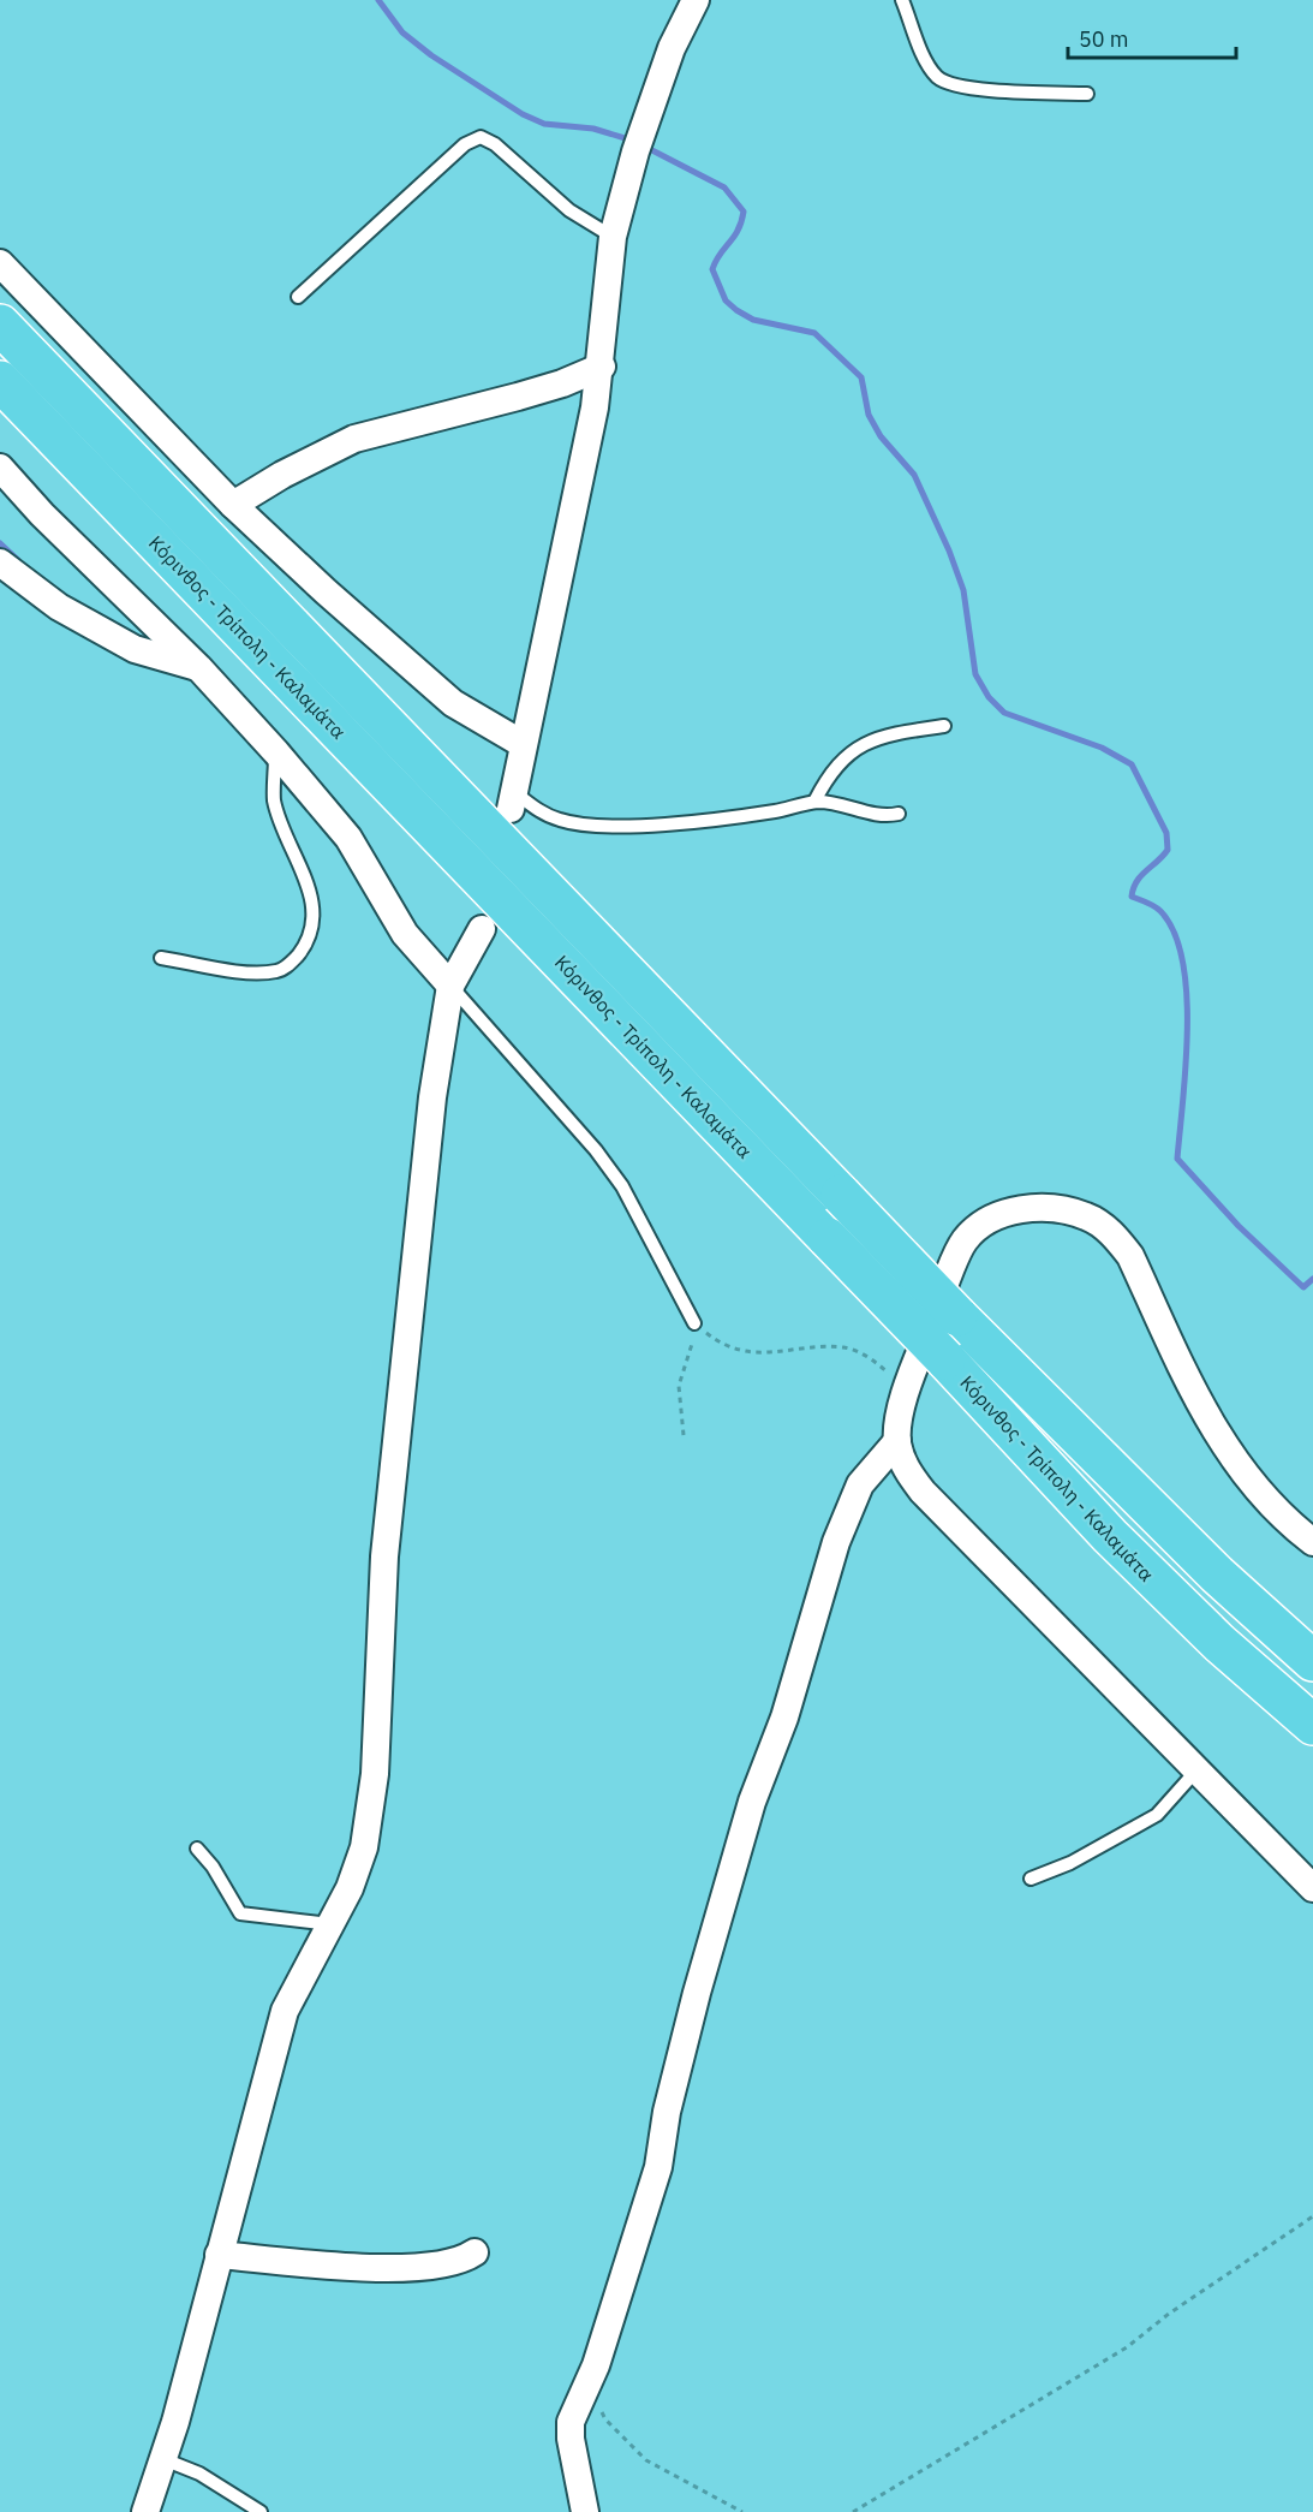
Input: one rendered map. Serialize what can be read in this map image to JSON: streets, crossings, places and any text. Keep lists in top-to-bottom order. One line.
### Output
{"streets":{"highway":["Κόρινθος - Τρίπολη - Καλαμάτα"]},"scale_bar":"50 m"}
